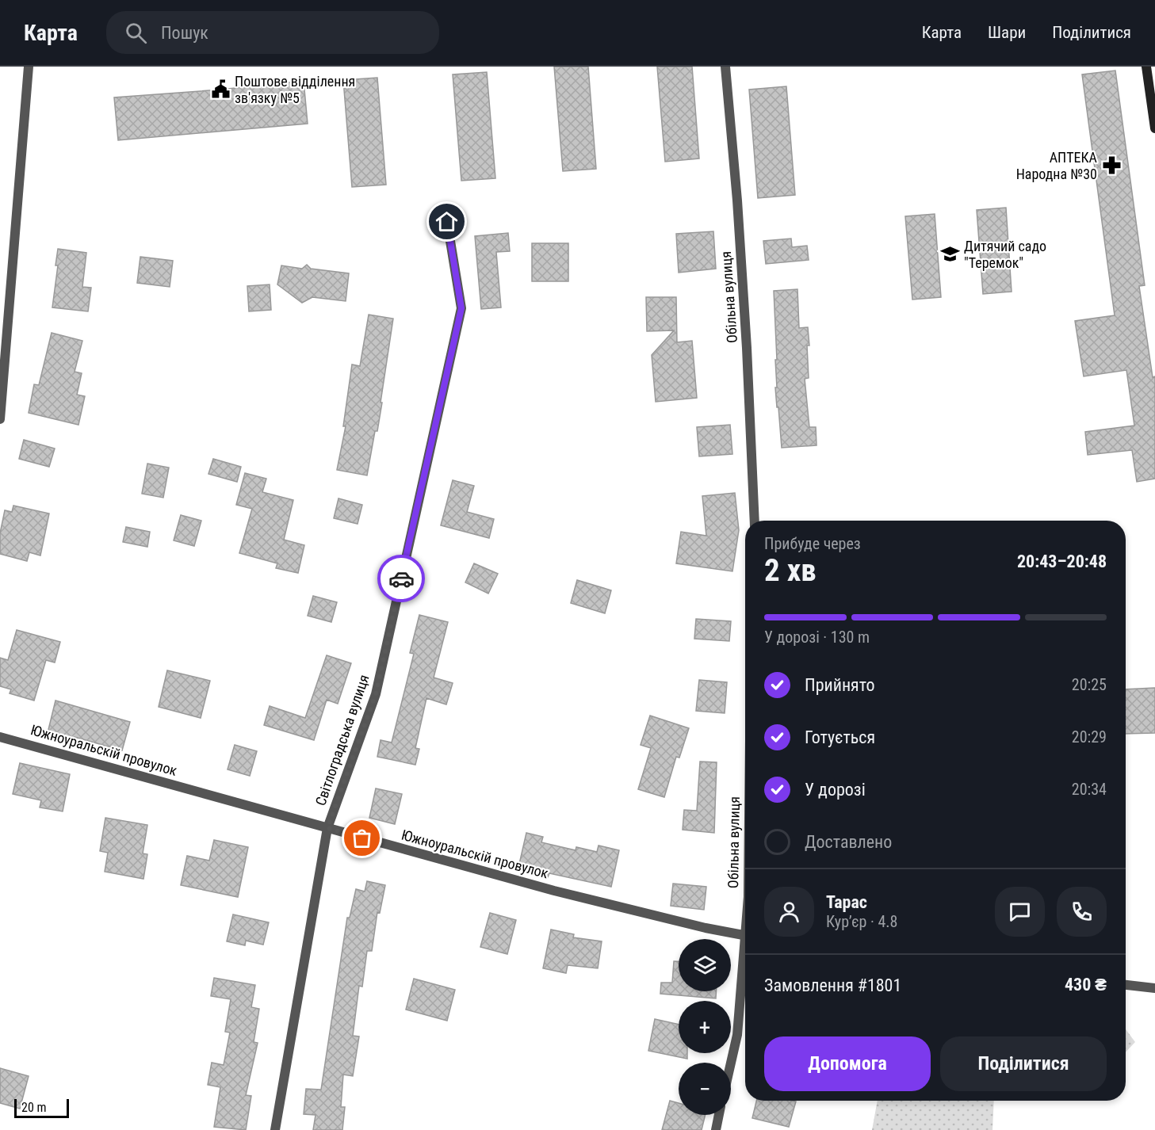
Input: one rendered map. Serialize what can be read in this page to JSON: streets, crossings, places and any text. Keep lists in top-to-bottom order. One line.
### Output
{"streets":{"street":["Обільна вулиця","Світлоградська вулиця","Южноуральскій провулок"]},"crossings":[["Світлоградська вулиця","Южноуральскій провулок"]],"places":{"public building":["Поштове відділення зв'язку №5"],"pharmacy":["АПТЕКА Народна №30"],"school or university":["Дитячий садо \"Теремок\""]},"scale_bar":"20 m","page":{"header":"Карта","search":"Пошук","nav":["Карта","Шари","Поділитися"],"heading":["2 хв","Прибуде через","20:43–20:48"],"panel":["Тарас","Кур’єр · 4.8","Замовлення #1801","430 ₴"],"bar":"У дорозі · 130 m","list":[["Прийнято","20:25"],["Готується","20:29"],["У дорозі","20:34"],"Доставлено"],"map_buttons":["+","−"],"buttons":["Допомога","Поділитися"],"scale":"20 m"}}
